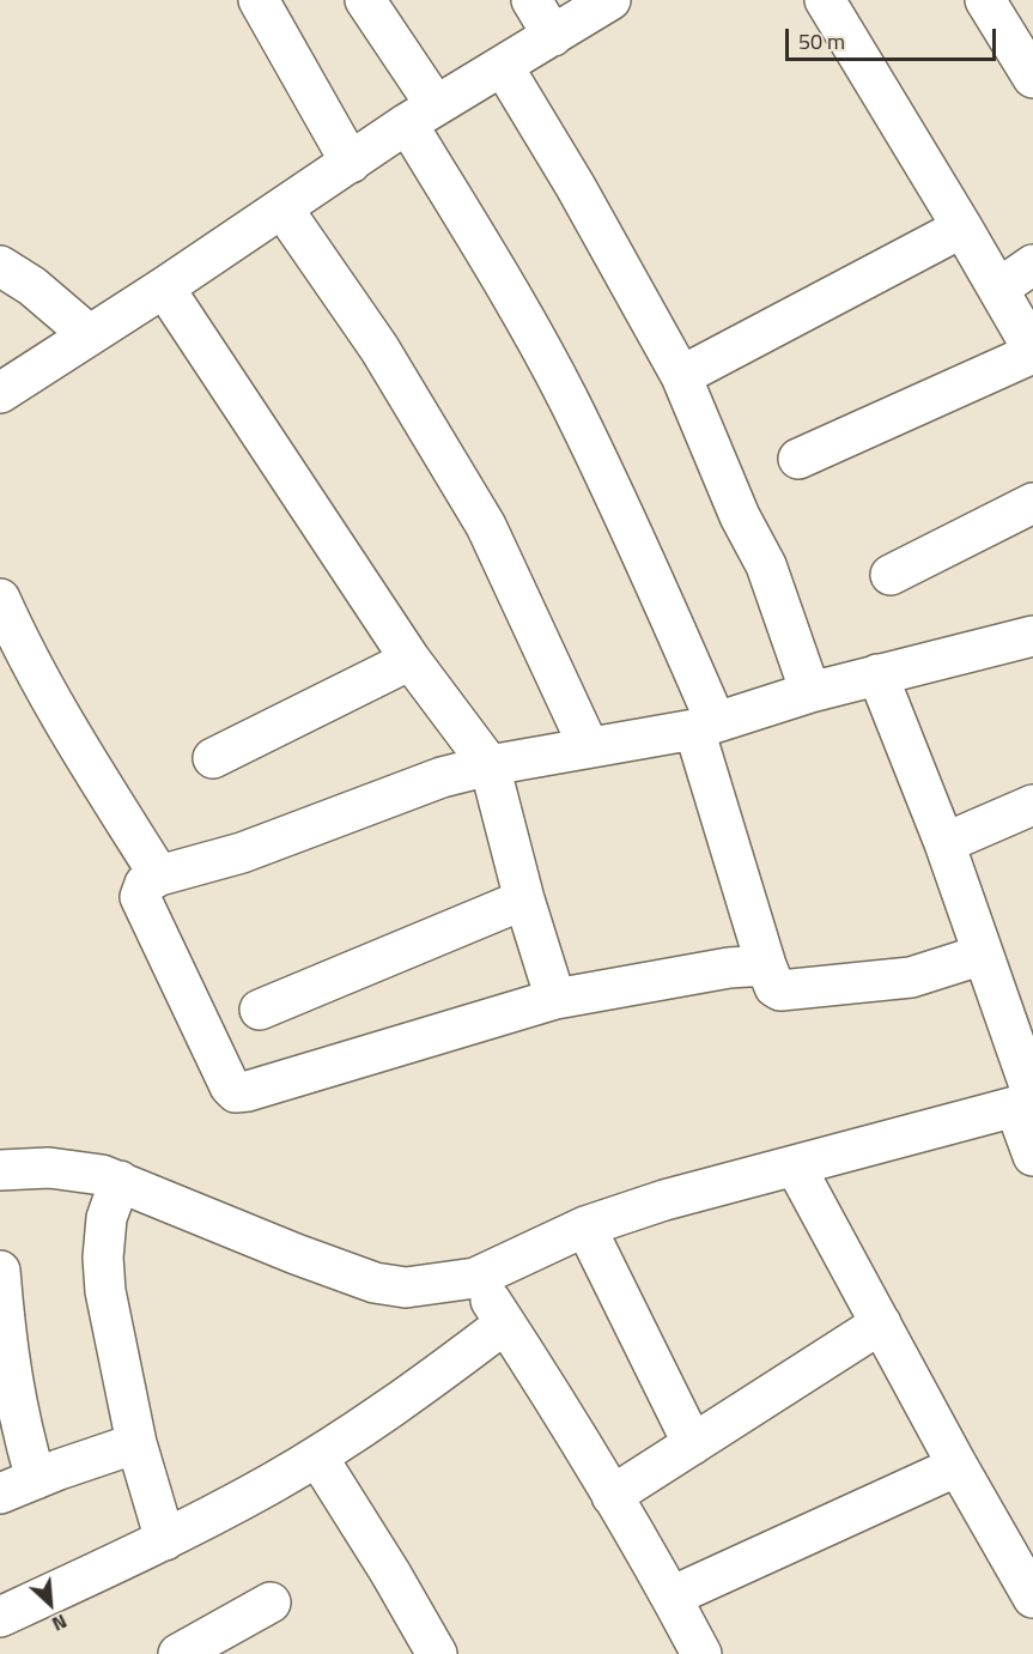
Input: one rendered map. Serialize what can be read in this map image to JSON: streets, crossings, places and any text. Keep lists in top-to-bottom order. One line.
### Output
{"scale_bar":"50 m","north":"bottom right"}
